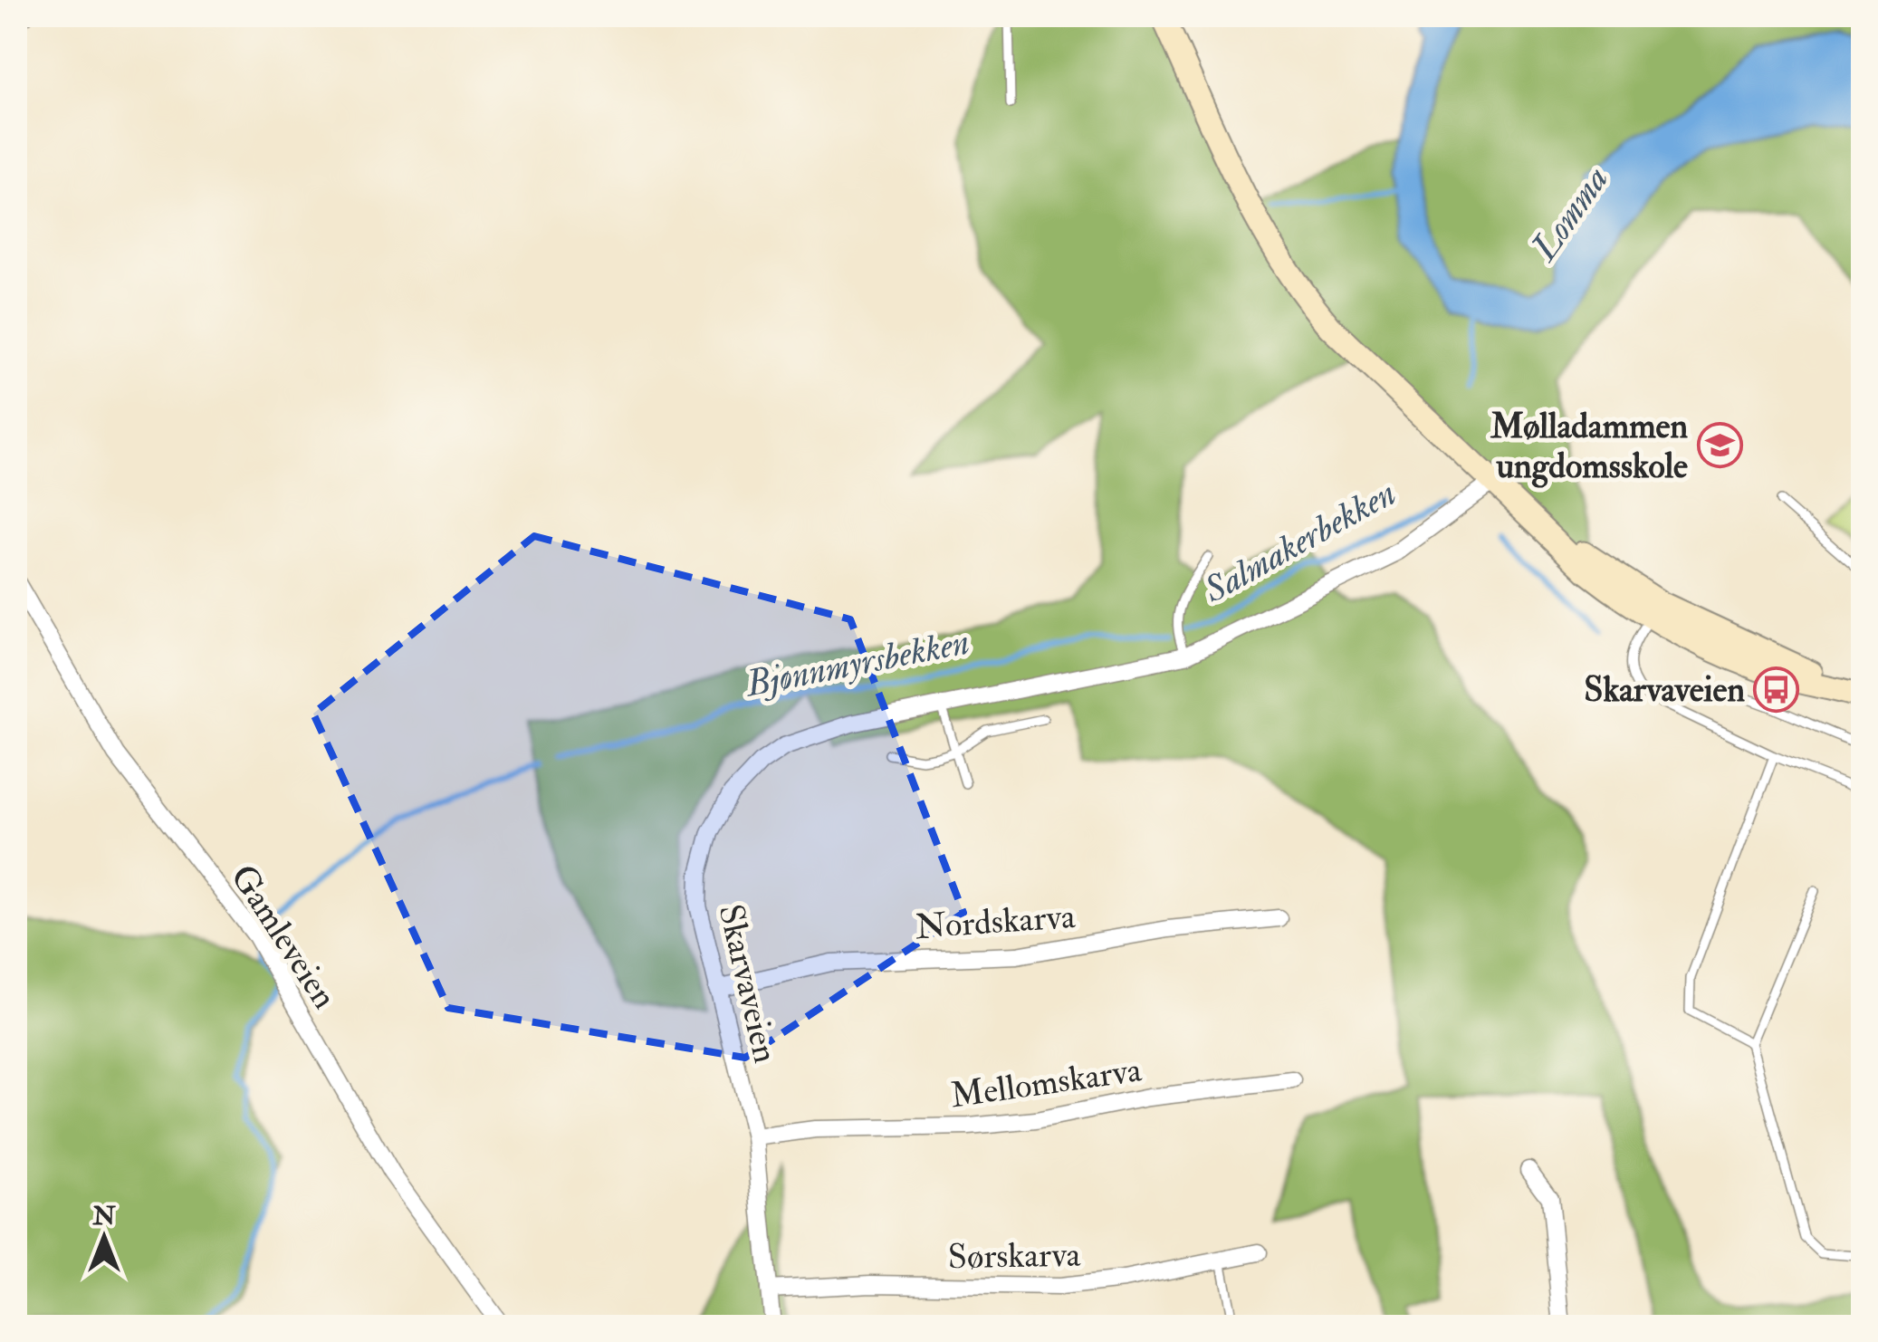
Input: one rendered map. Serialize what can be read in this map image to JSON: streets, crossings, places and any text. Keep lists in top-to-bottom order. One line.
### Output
{"streets":{"street":["Nordskarva","Gamleveien","Skarvaveien","Mellomskarva","Sørskarva"]},"crossings":[["Nordskarva","Skarvaveien"],["Skarvaveien","Mellomskarva"],["Skarvaveien","Sørskarva"]],"water":["Lomma","Salmakerbekken","Bjønnmyrsbekken"],"places":{"school or university":["Mølladammen ungdomsskole"],"bus stop":["Skarvaveien"]},"north":"top"}
